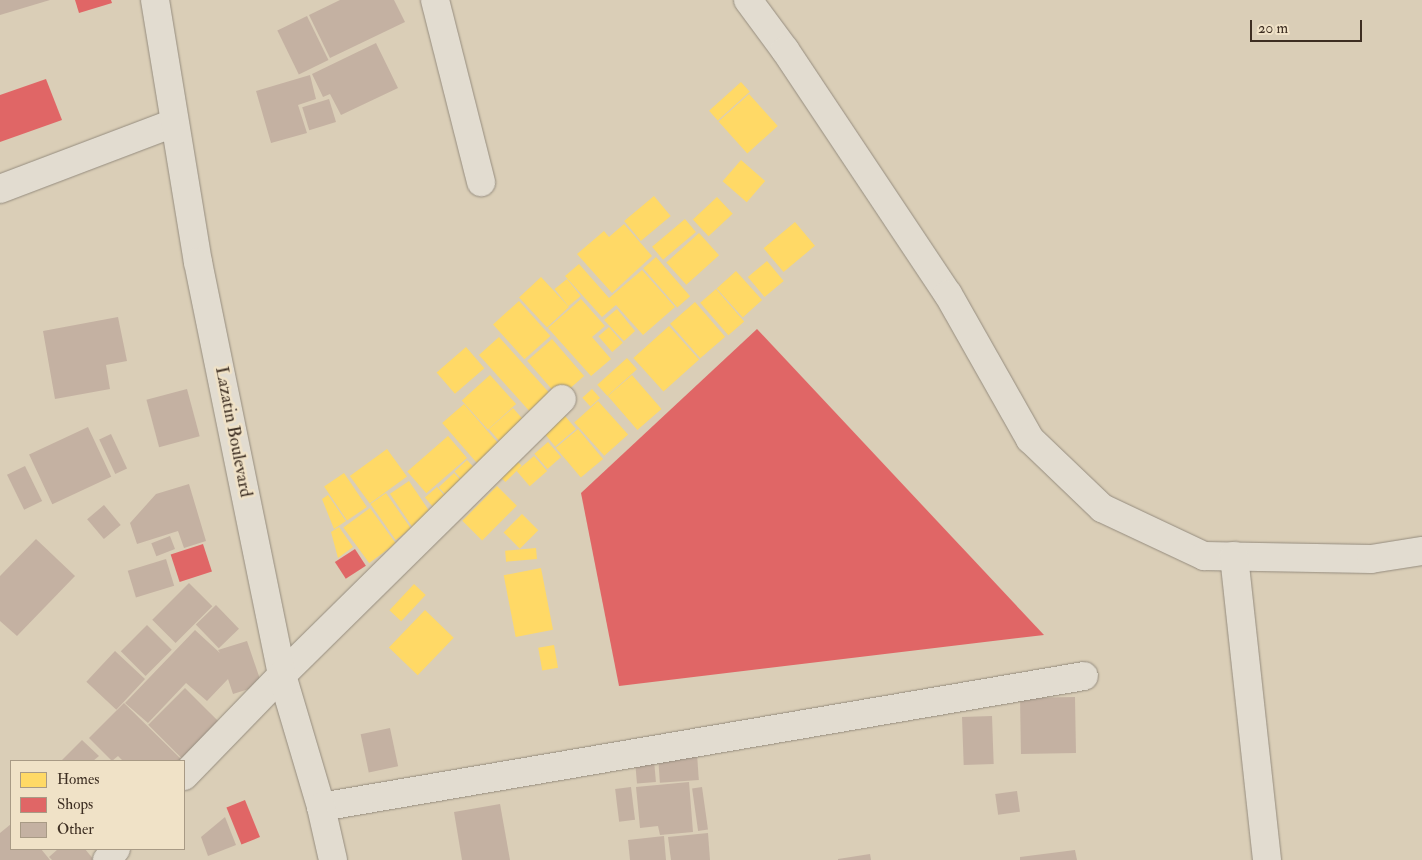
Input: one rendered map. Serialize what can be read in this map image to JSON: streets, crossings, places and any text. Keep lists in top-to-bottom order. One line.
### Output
{"streets":{"street":["Lazatin Boulevard"]},"legend":["Homes","Shops","Other"],"scale_bar":"20 m"}
